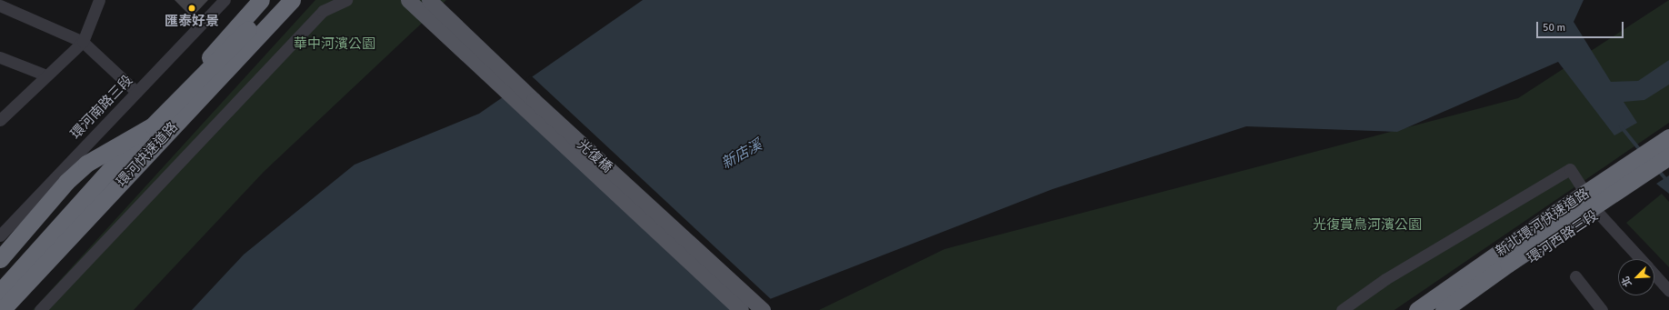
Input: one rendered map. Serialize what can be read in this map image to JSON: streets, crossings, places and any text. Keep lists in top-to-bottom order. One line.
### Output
{"streets":{"highway":["環河快速道路","新北環河快速道路"],"main road":["光復橋","環河西路三段"],"street":["環河南路三段"]},"water":["新店溪"],"parks":["華中河濱公園","光復賞鳥河濱公園"],"places":["匯泰好景"],"scale_bar":"50 m","north":"bottom left"}
